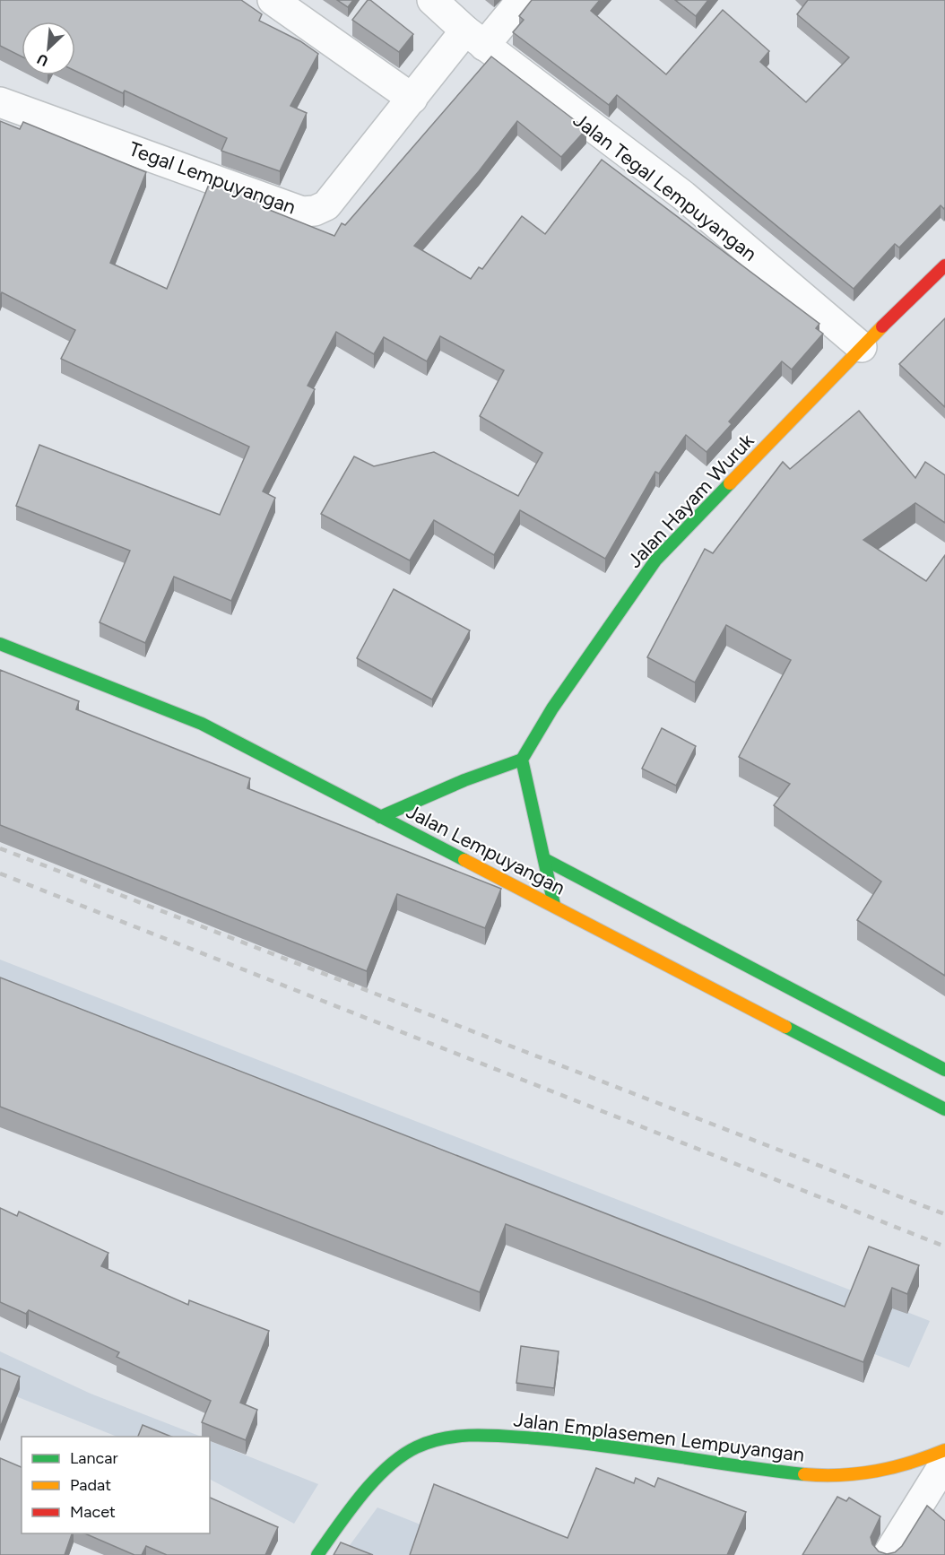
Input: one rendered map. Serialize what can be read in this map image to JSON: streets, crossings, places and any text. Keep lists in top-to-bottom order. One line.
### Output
{"streets":{"street":["Tegal Lempuyangan","Jalan Tegal Lempuyangan","Jalan Hayam Wuruk","Jalan Lempuyangan","Jalan Emplasemen Lempuyangan"]},"crossings":[["Jalan Tegal Lempuyangan","Jalan Hayam Wuruk"]],"legend":["Lancar","Padat","Macet"],"north":"bottom left"}
